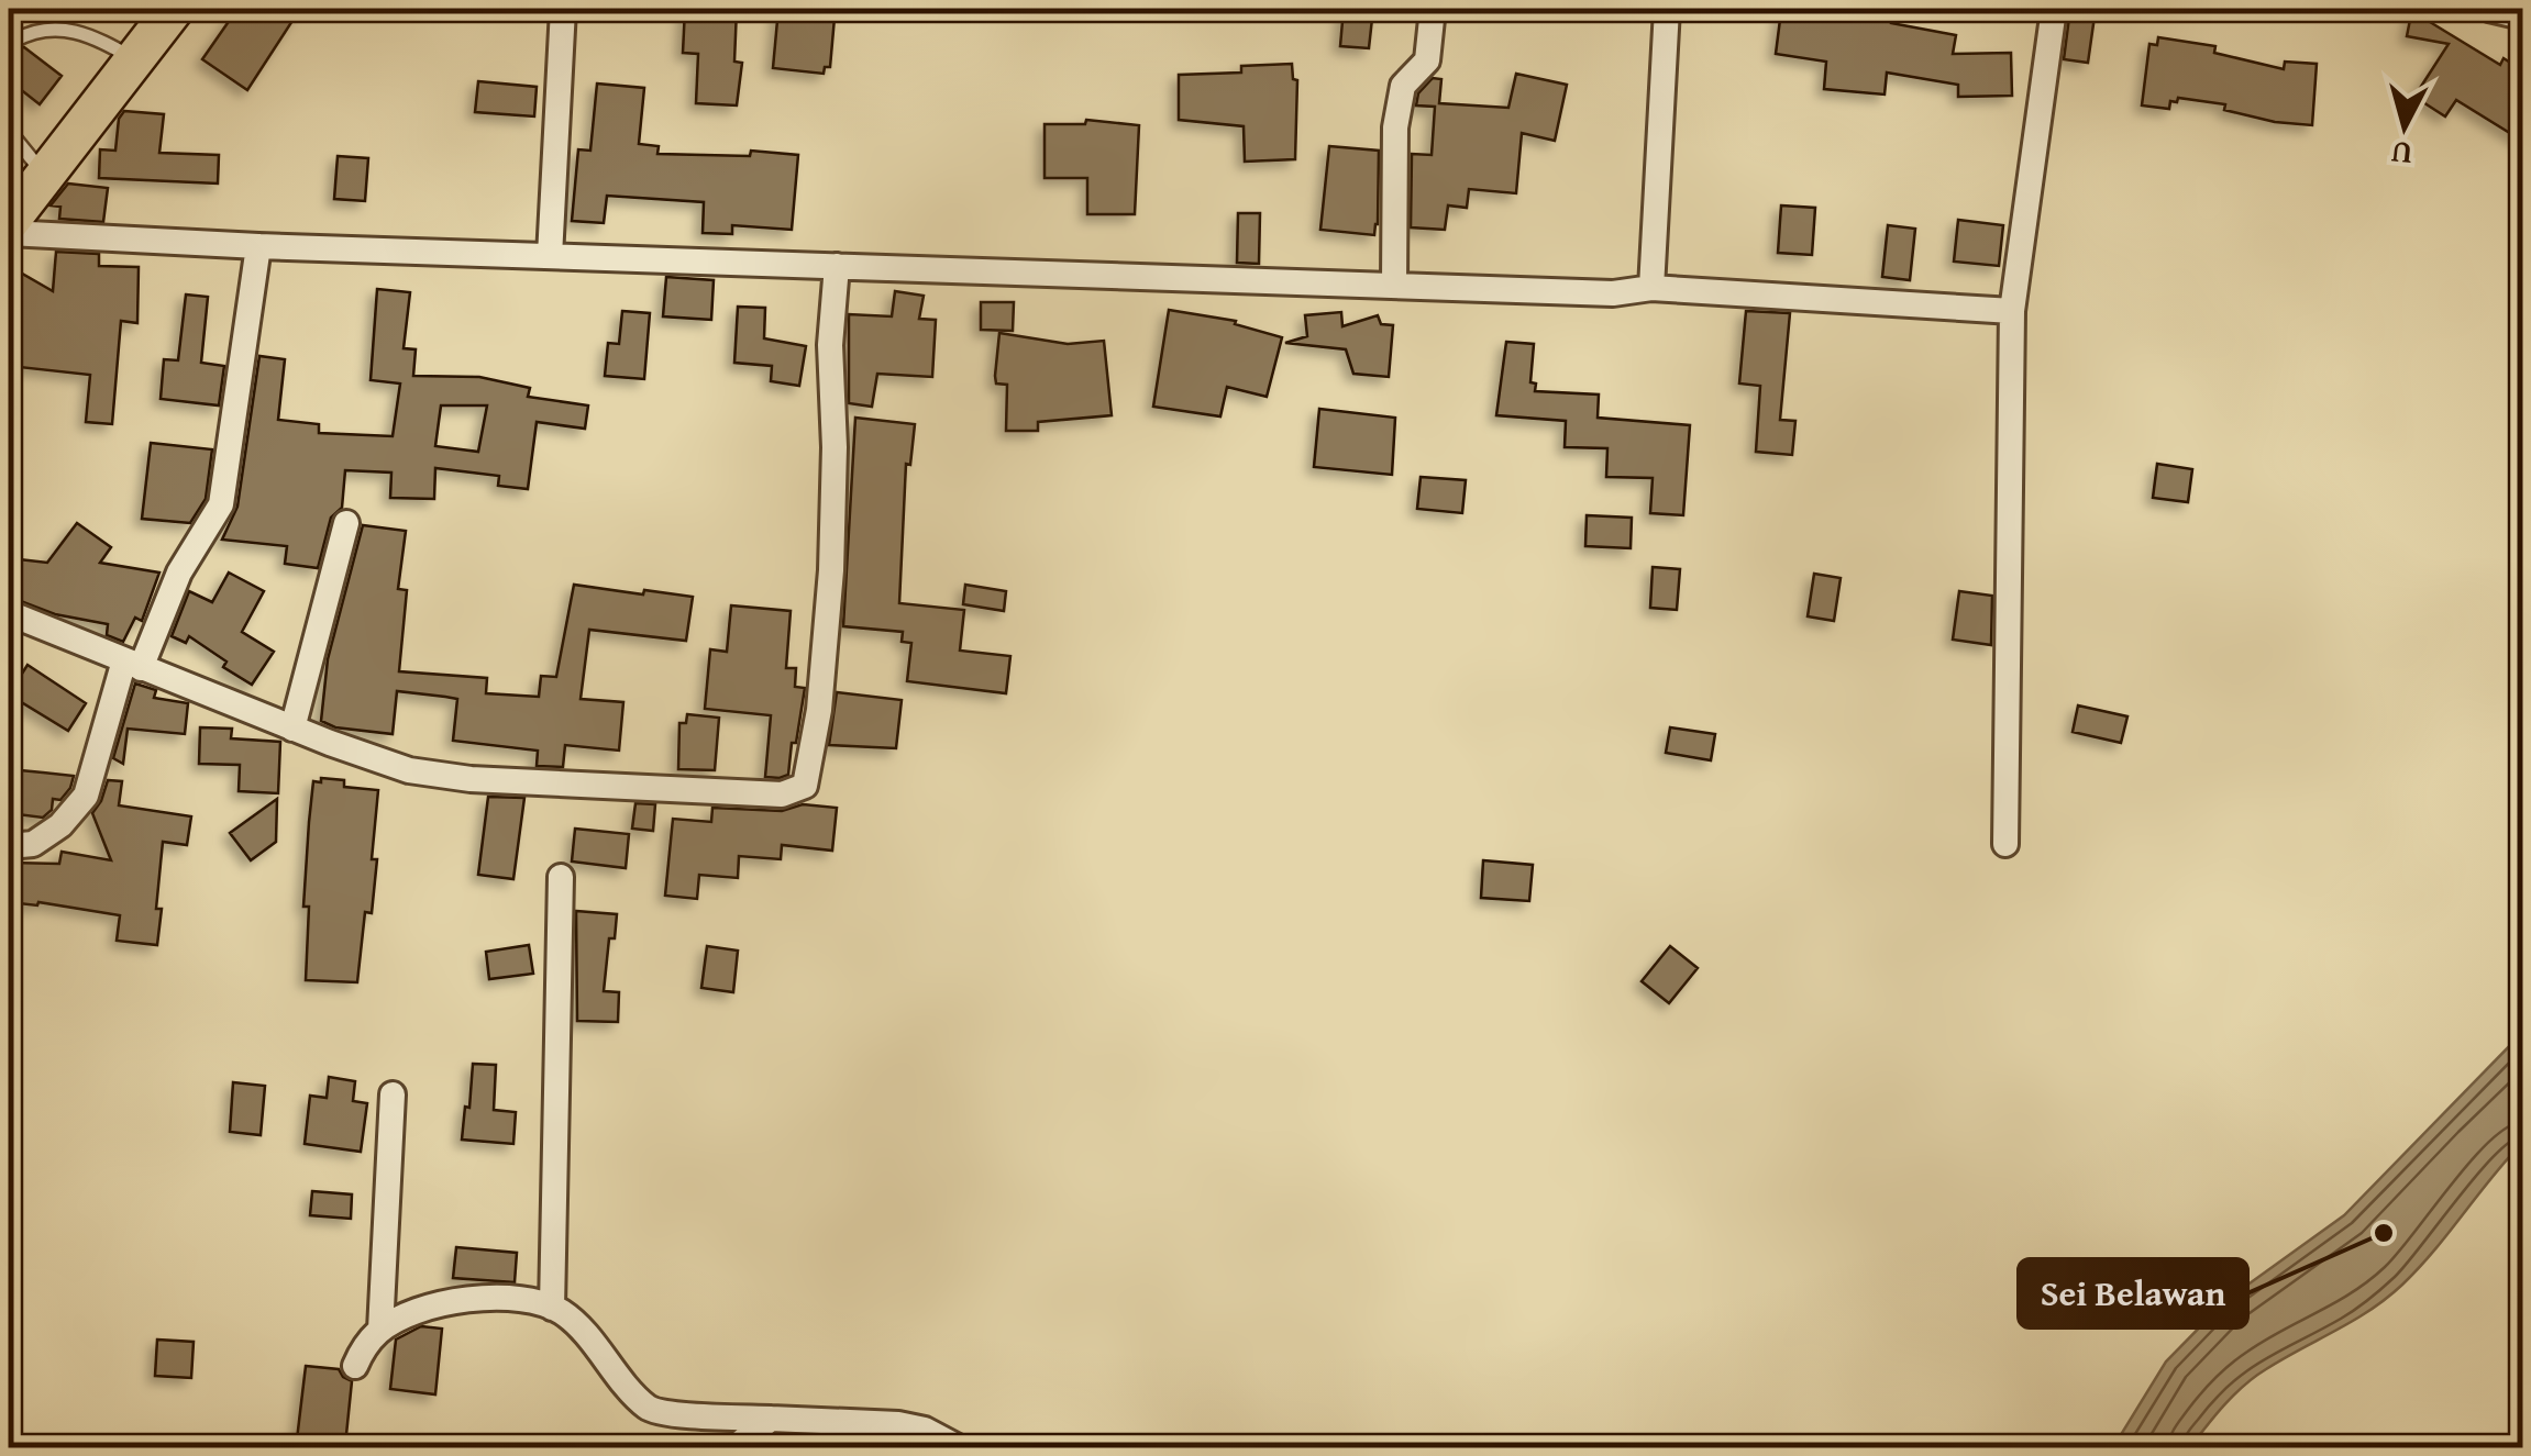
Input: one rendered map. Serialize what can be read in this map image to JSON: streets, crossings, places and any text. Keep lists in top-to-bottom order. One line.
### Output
{"places":["Sei Belawan"],"north":"bottom"}
